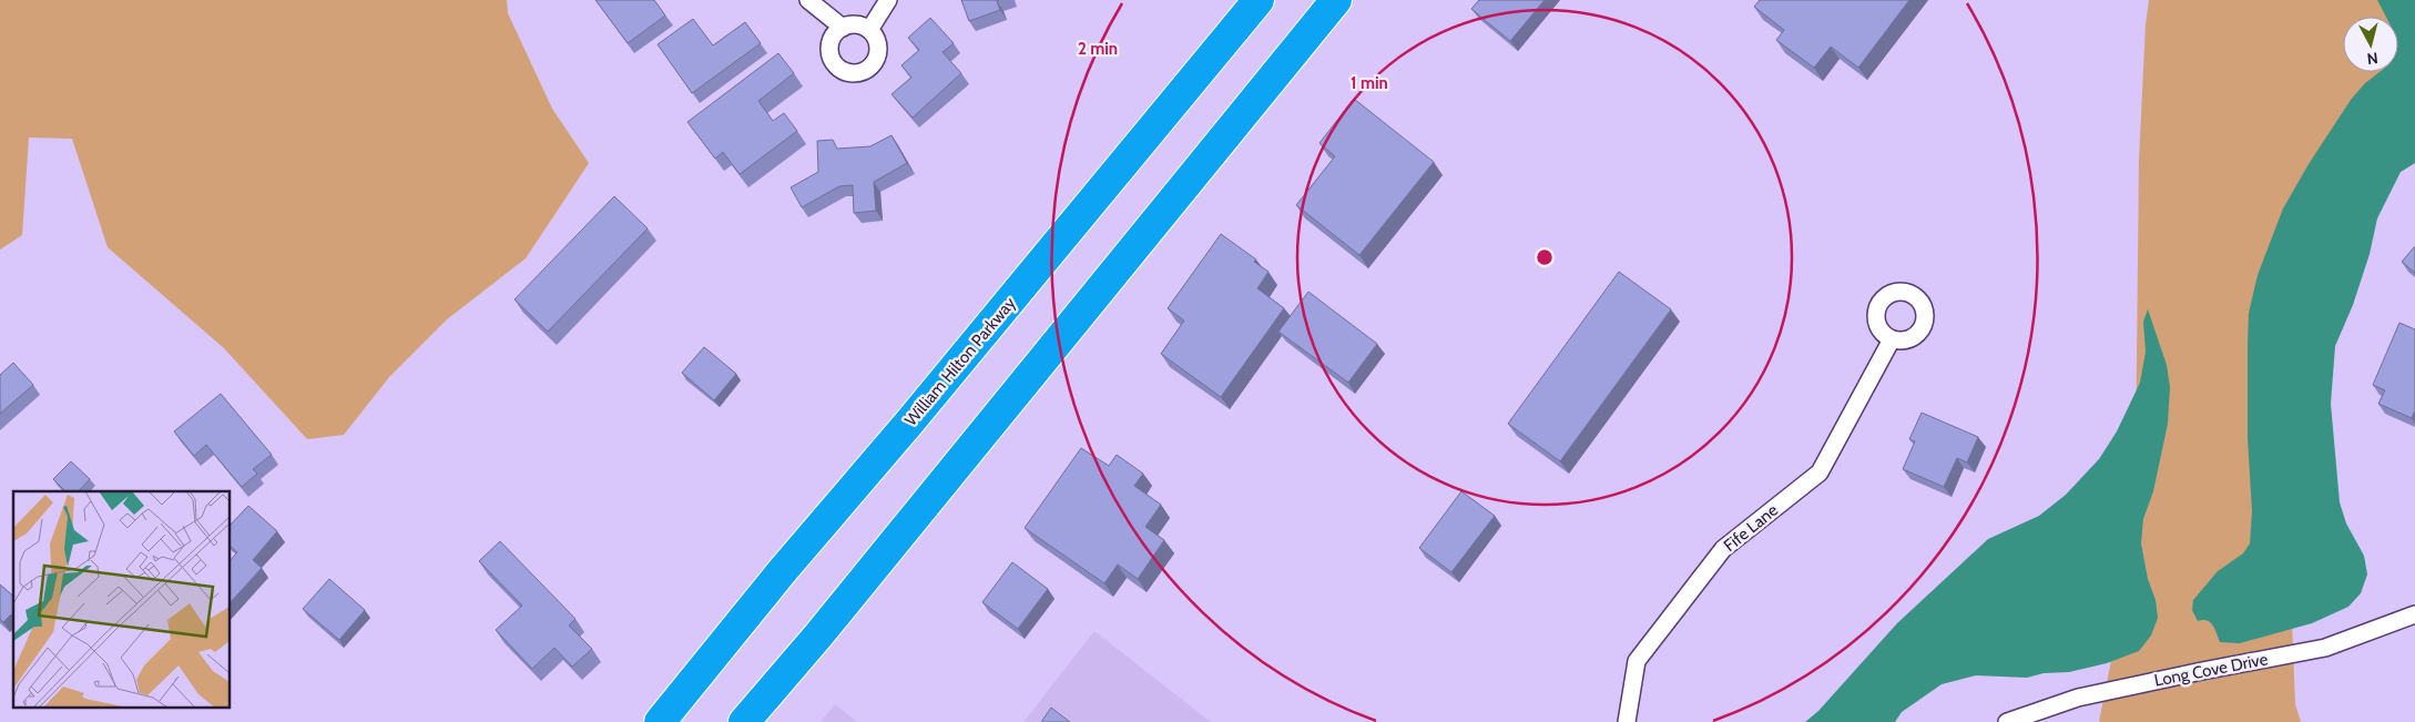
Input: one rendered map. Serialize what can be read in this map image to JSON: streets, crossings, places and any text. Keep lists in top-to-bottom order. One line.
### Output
{"streets":{"highway":["William Hilton Parkway"],"street":["Fife Lane","Long Cove Drive"]},"north":"bottom","rings":["2 min","1 min"]}
